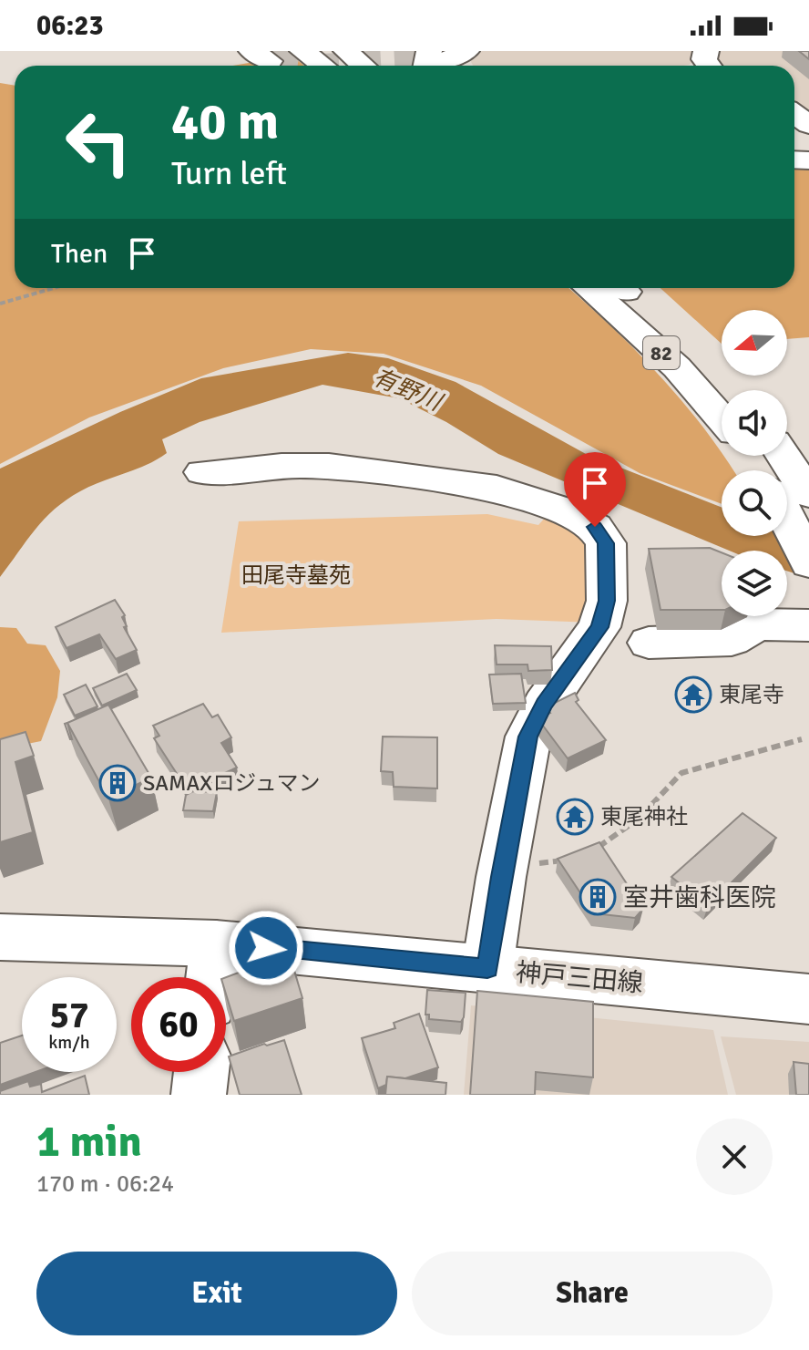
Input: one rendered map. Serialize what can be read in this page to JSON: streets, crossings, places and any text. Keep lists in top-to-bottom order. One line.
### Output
{"streets":{"main road":["82","神戸三田線"]},"water":["有野川"],"parks":["田尾寺墓苑"],"places":{"temple":["東尾寺","東尾神社"],"building":["SAMAXロジュマン","室井歯科医院"]},"north":"left","page":{"status":"06:23","turn":["40 m","Turn left"],"then":"Then","speed":"57 km/h","limit":"60","heading":["1 min","170 m · 06:24"],"buttons":["Exit","Share"]}}
